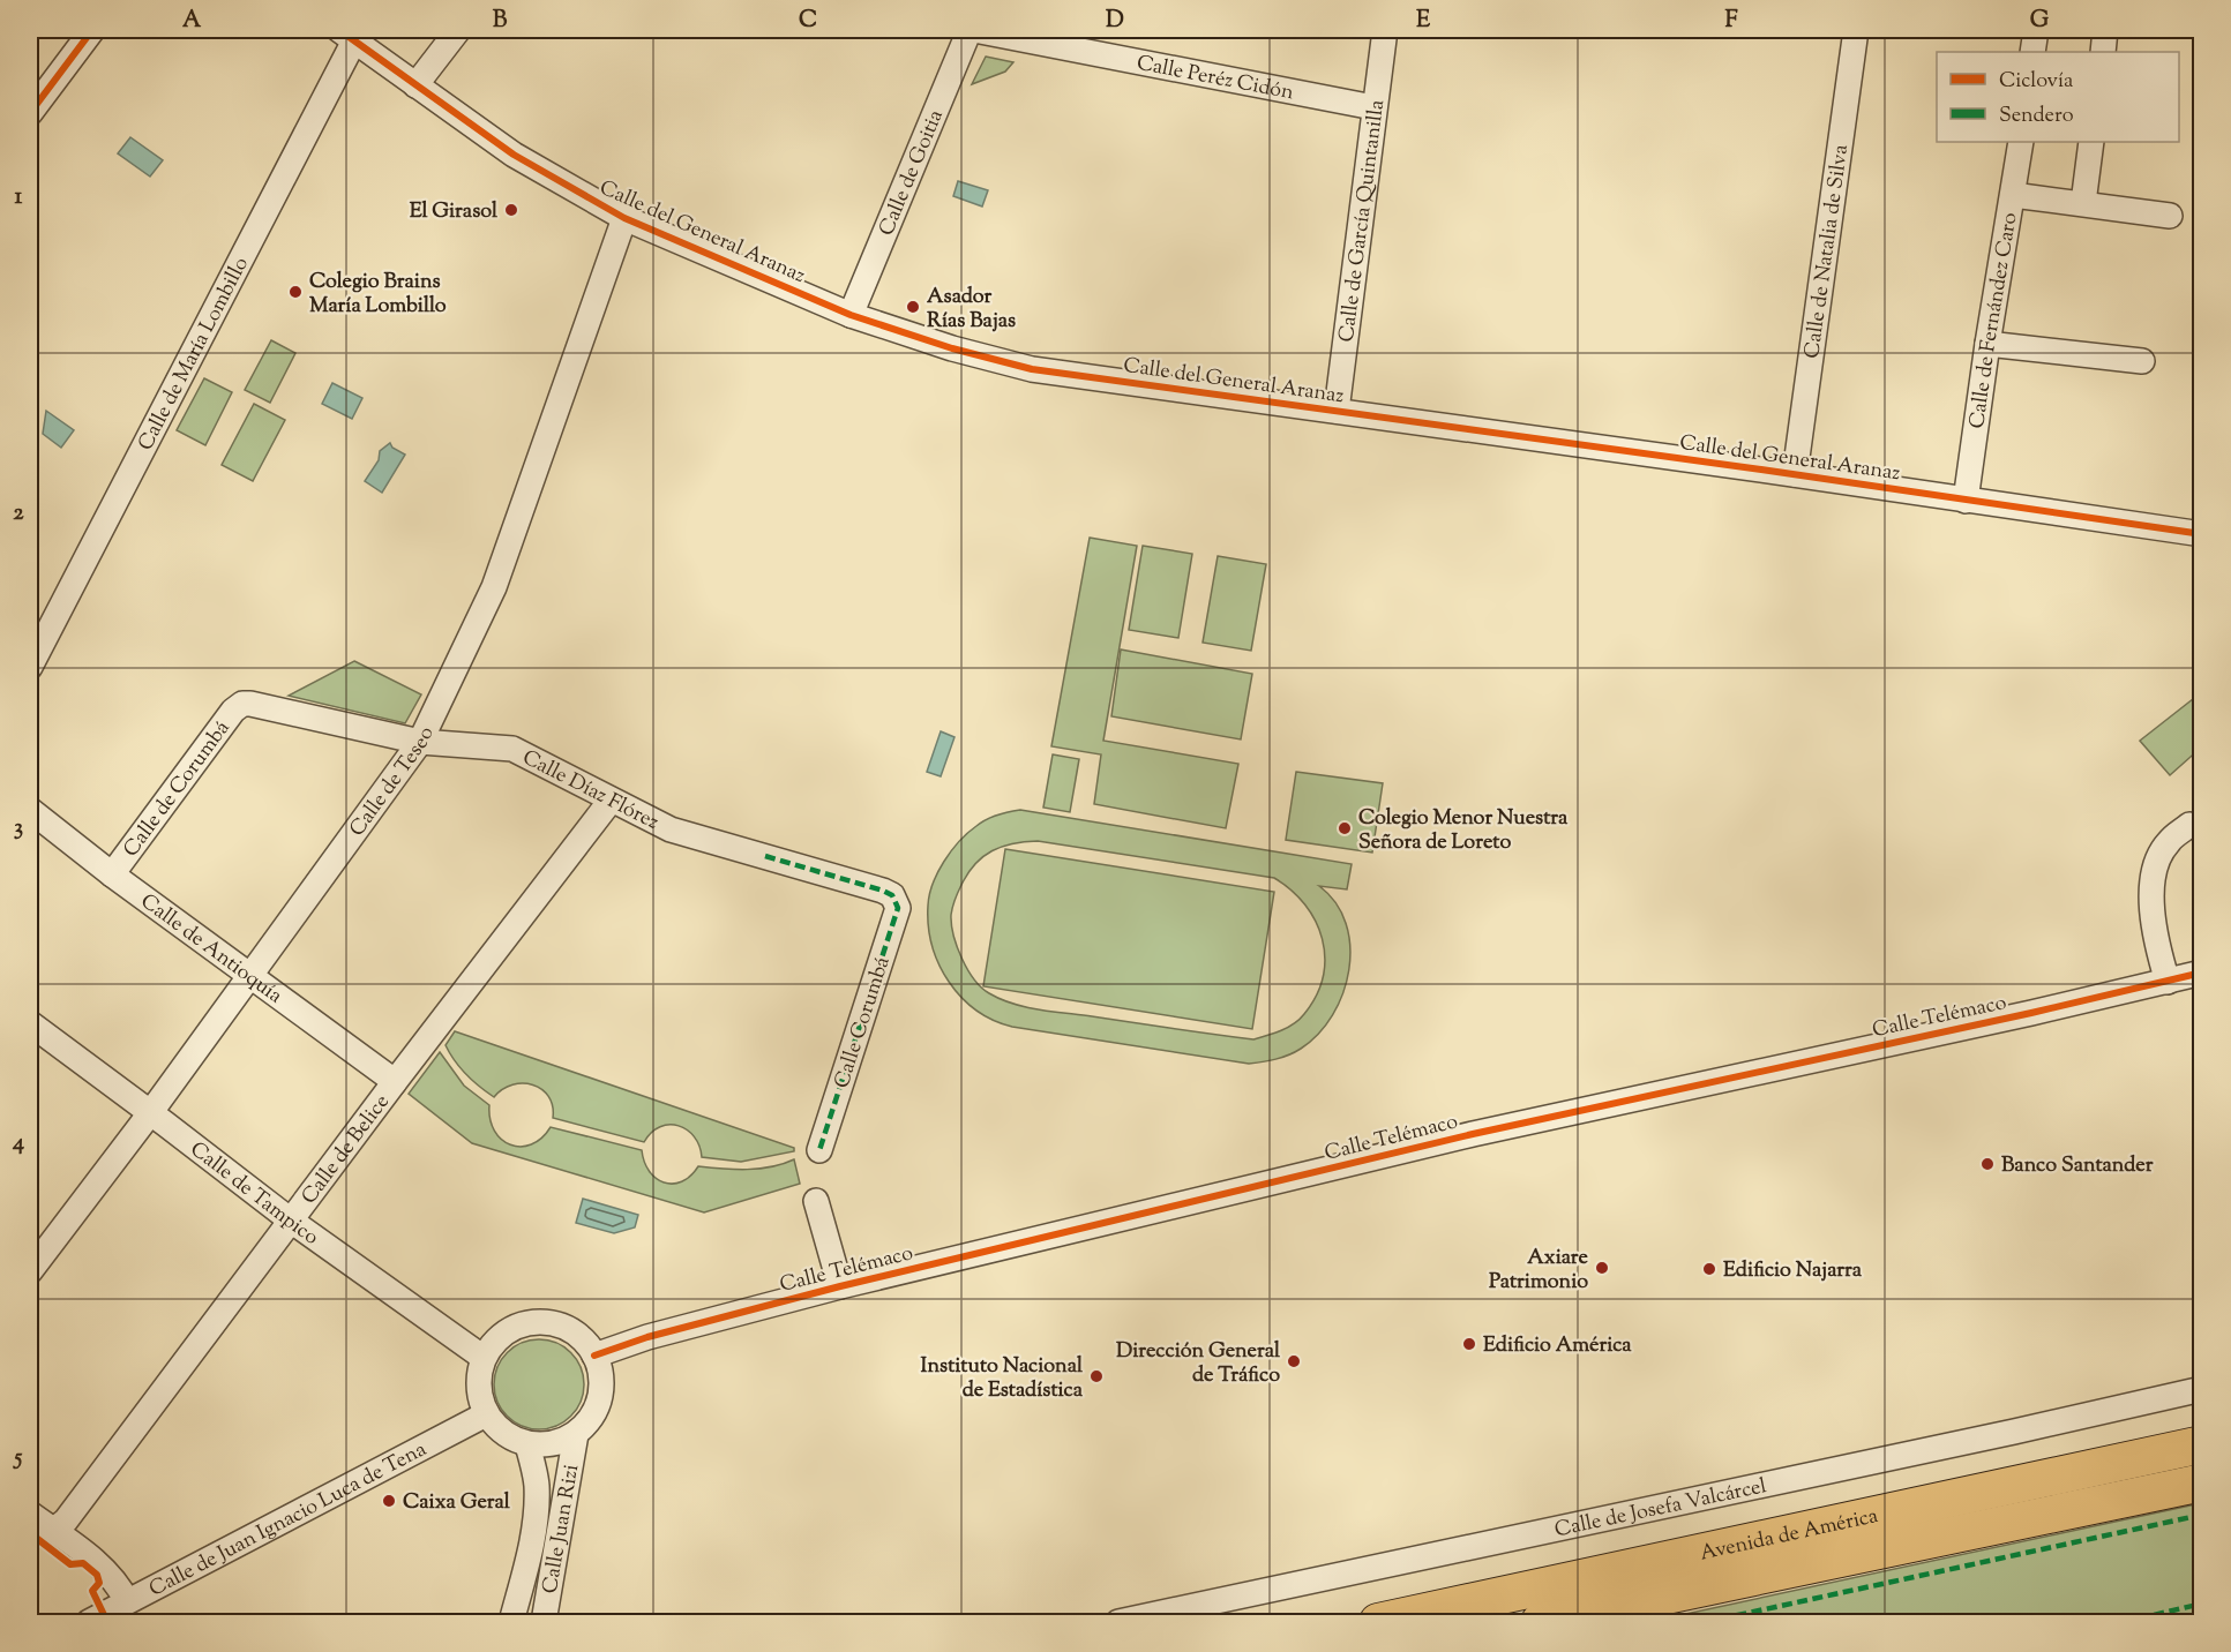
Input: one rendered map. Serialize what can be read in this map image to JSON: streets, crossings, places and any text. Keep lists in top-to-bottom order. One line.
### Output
{"streets":{"highway":["Avenida de América"],"street":["Calle Peréz Cidón","Calle de Goitia","Calle de García Quintanilla","Calle del General Aranaz","Calle de Natalia de Silva","Calle de Fernández Caro","Calle de María Lombillo","Calle de Teseo","Calle de Corumbá","Calle Díaz Flórez","Calle de Antioquía","Calle Telémaco","Calle Corumbá","Calle de Belice","Calle de Tampico","Calle de Josefa Valcárcel","Calle de Juan Ignacio Luca de Tena","Calle Juan Rizi"]},"crossings":[["Calle Peréz Cidón","Calle de Goitia"],["Calle Peréz Cidón","Calle de García Quintanilla"],["Calle de Goitia","Calle del General Aranaz"],["Calle de García Quintanilla","Calle del General Aranaz"],["Calle del General Aranaz","Calle de Natalia de Silva"],["Calle del General Aranaz","Calle de Fernández Caro"],["Calle del General Aranaz","Calle de María Lombillo"],["Calle del General Aranaz","Calle de Teseo"],["Calle de Teseo","Calle Díaz Flórez"],["Calle de Teseo","Calle de Antioquía"],["Calle de Teseo","Calle de Tampico"],["Calle de Corumbá","Calle Díaz Flórez"],["Calle de Corumbá","Calle de Antioquía"],["Calle Díaz Flórez","Calle Corumbá"],["Calle Díaz Flórez","Calle de Belice"],["Calle de Antioquía","Calle de Belice"],["Calle Telémaco","Calle de Tampico"],["Calle Telémaco","Calle de Juan Ignacio Luca de Tena"],["Calle Telémaco","Calle Juan Rizi"],["Calle de Belice","Calle de Tampico"],["Calle de Tampico","Calle de Juan Ignacio Luca de Tena"],["Calle de Tampico","Calle Juan Rizi"],["Calle de Juan Ignacio Luca de Tena","Calle Juan Rizi"]],"places":["El Girasol","Colegio Brains María Lombillo","Asador Rías Bajas","Colegio Menor Nuestra Señora de Loreto","Banco Santander","Axiare Patrimonio","Edificio Najarra","Edificio América","Dirección General de Tráfico","Instituto Nacional de Estadística","Caixa Geral"],"legend":["Ciclovía","Sendero"],"grid":{"columns":["A","B","C","D","E","F","G"],"rows":["1","2","3","4","5"]}}
